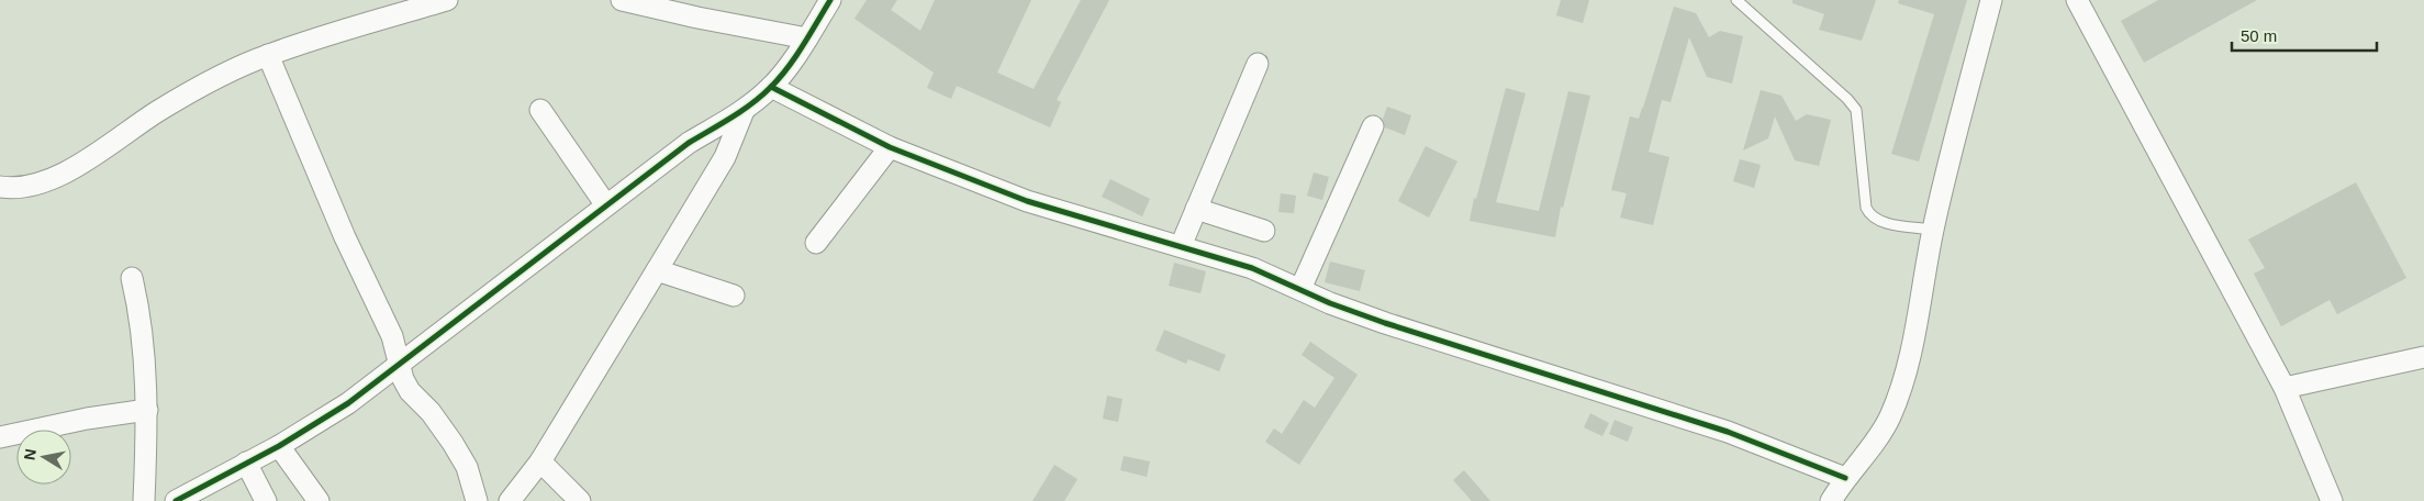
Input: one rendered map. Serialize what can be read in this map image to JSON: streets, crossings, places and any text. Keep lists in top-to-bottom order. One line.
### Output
{"scale_bar":"50 m","north":"left"}
